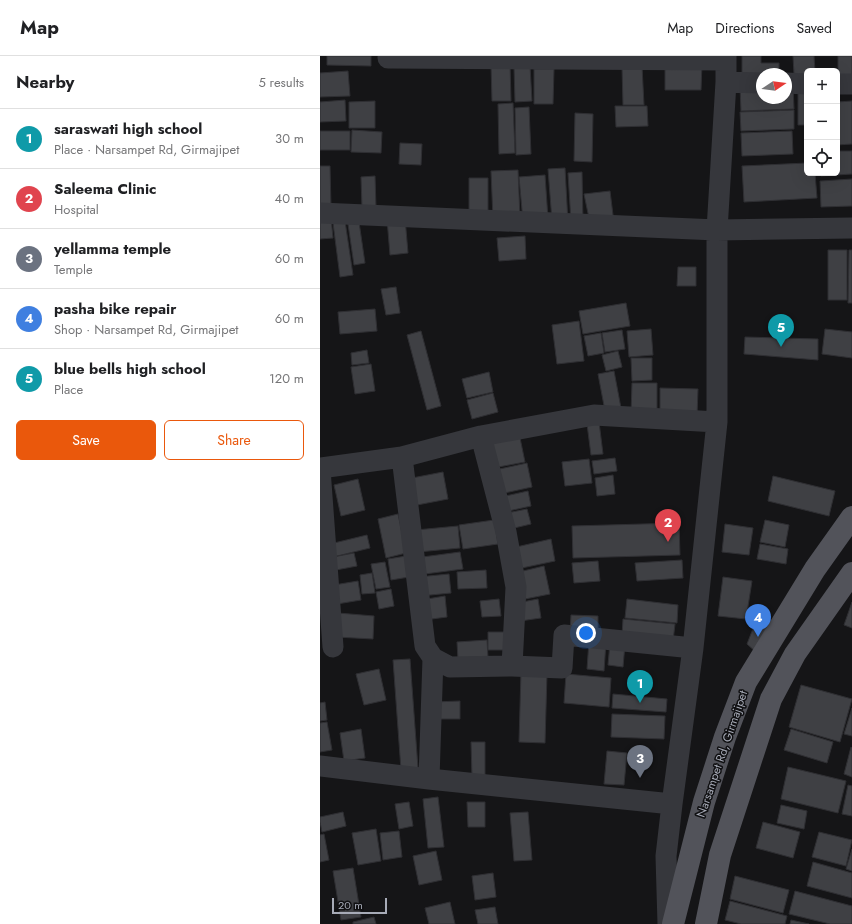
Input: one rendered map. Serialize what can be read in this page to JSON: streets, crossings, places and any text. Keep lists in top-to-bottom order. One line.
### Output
{"streets":{"main road":["Narsampet Rd, Girmajipet"]},"scale_bar":"20 m","north":"right","page":{"header":"Map","nav":["Map","Directions","Saved"],"heading":["Nearby","5 results"],"map_buttons":["+","−"],"list":[{"mark":"1","name":"saraswati high school","note":"Place · Narsampet Rd, Girmajipet","value":"30 m"},{"mark":"2","name":"Saleema Clinic","note":"Hospital","value":"40 m"},{"mark":"3","name":"yellamma temple","note":"Temple","value":"60 m"},{"mark":"4","name":"pasha bike repair","note":"Shop · Narsampet Rd, Girmajipet","value":"60 m"},{"mark":"5","name":"blue bells high school","note":"Place","value":"120 m"}],"pins":["5","2","4","1","3"],"buttons":["Save","Share"],"scale":"20 m"}}
